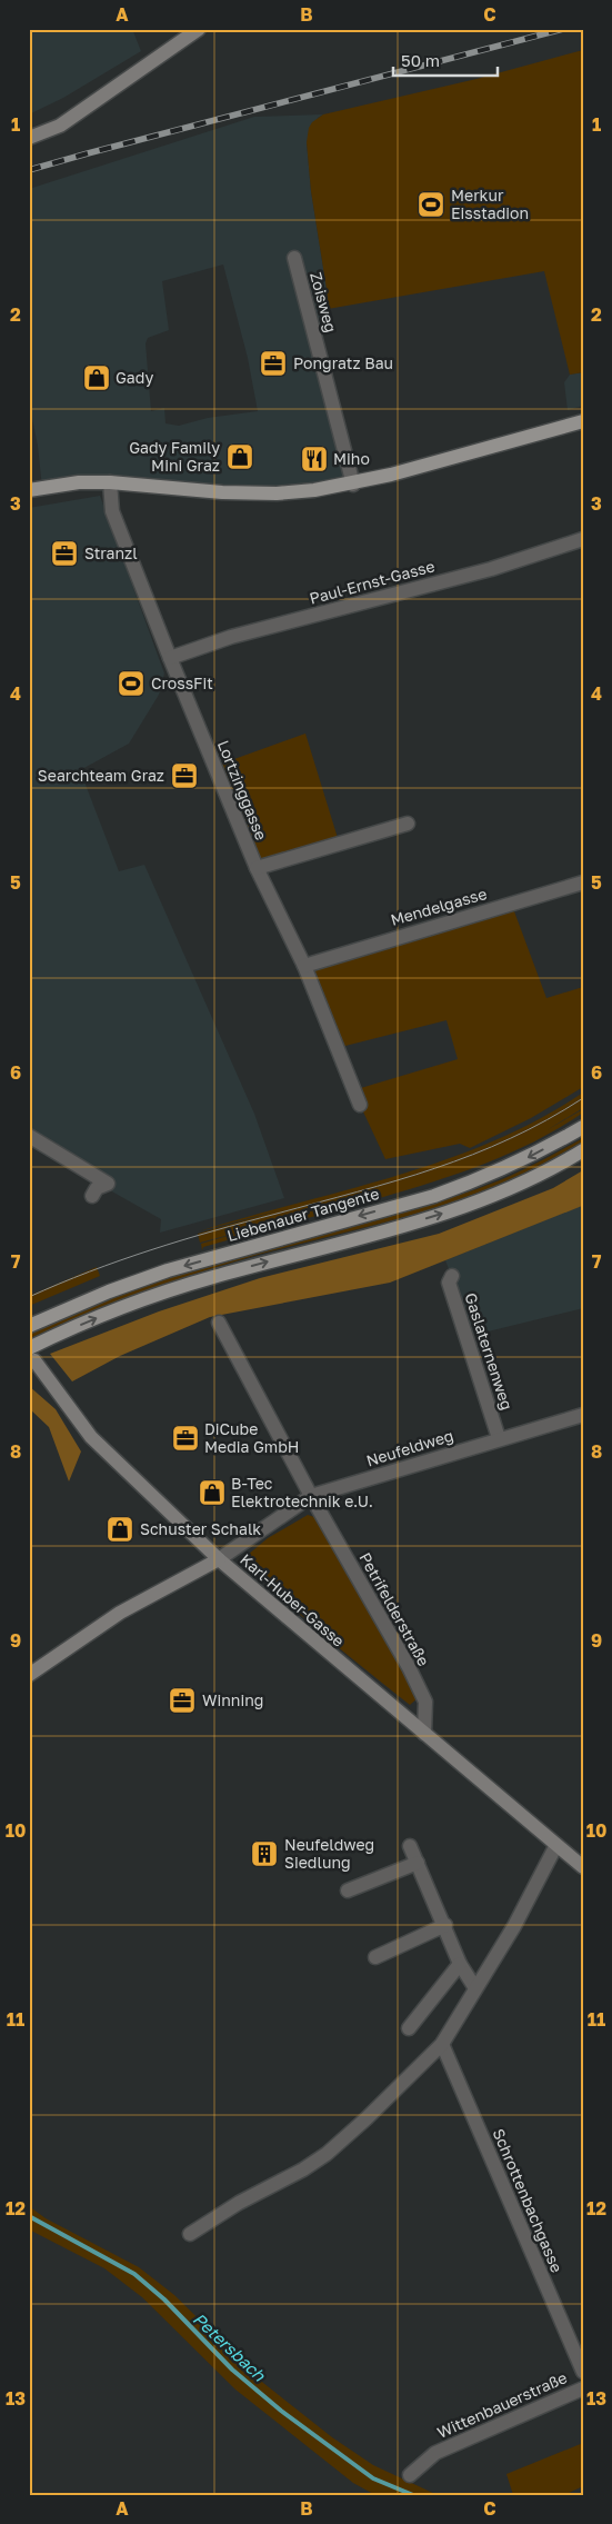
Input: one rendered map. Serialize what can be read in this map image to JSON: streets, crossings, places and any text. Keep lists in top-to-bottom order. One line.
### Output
{"streets":{"main road":["Liebenauer Tangente","Neufeldweg","Karl-Huber-Gasse"],"street":["Zoisweg","Paul-Ernst-Gasse","Lortzinggasse","Mendelgasse","Gaslaternenweg","Petrifelderstraße","Schrottenbachgasse","Wittenbauerstraße"]},"crossings":[["Paul-Ernst-Gasse","Lortzinggasse"],["Lortzinggasse","Mendelgasse"],["Gaslaternenweg","Neufeldweg"],["Neufeldweg","Karl-Huber-Gasse"],["Neufeldweg","Petrifelderstraße"],["Karl-Huber-Gasse","Petrifelderstraße"]],"water":["Petersbach"],"places":{"sports":["Merkur Eisstadion","CrossFit"],"office":["Pongratz Bau","Stranzl","Searchteam Graz","DiCube Media GmbH","Winning"],"shop":["Gady","Gady Family Mini Graz","B-Tec Elektrotechnik e.U.","Schuster Schalk"],"restaurant":["Miho"],"building":["Neufeldweg Siedlung"]},"scale_bar":"50 m","grid":{"columns":["A","B","C"],"rows":["1","2","3","4","5","6","7","8","9","10","11","12","13"]}}
